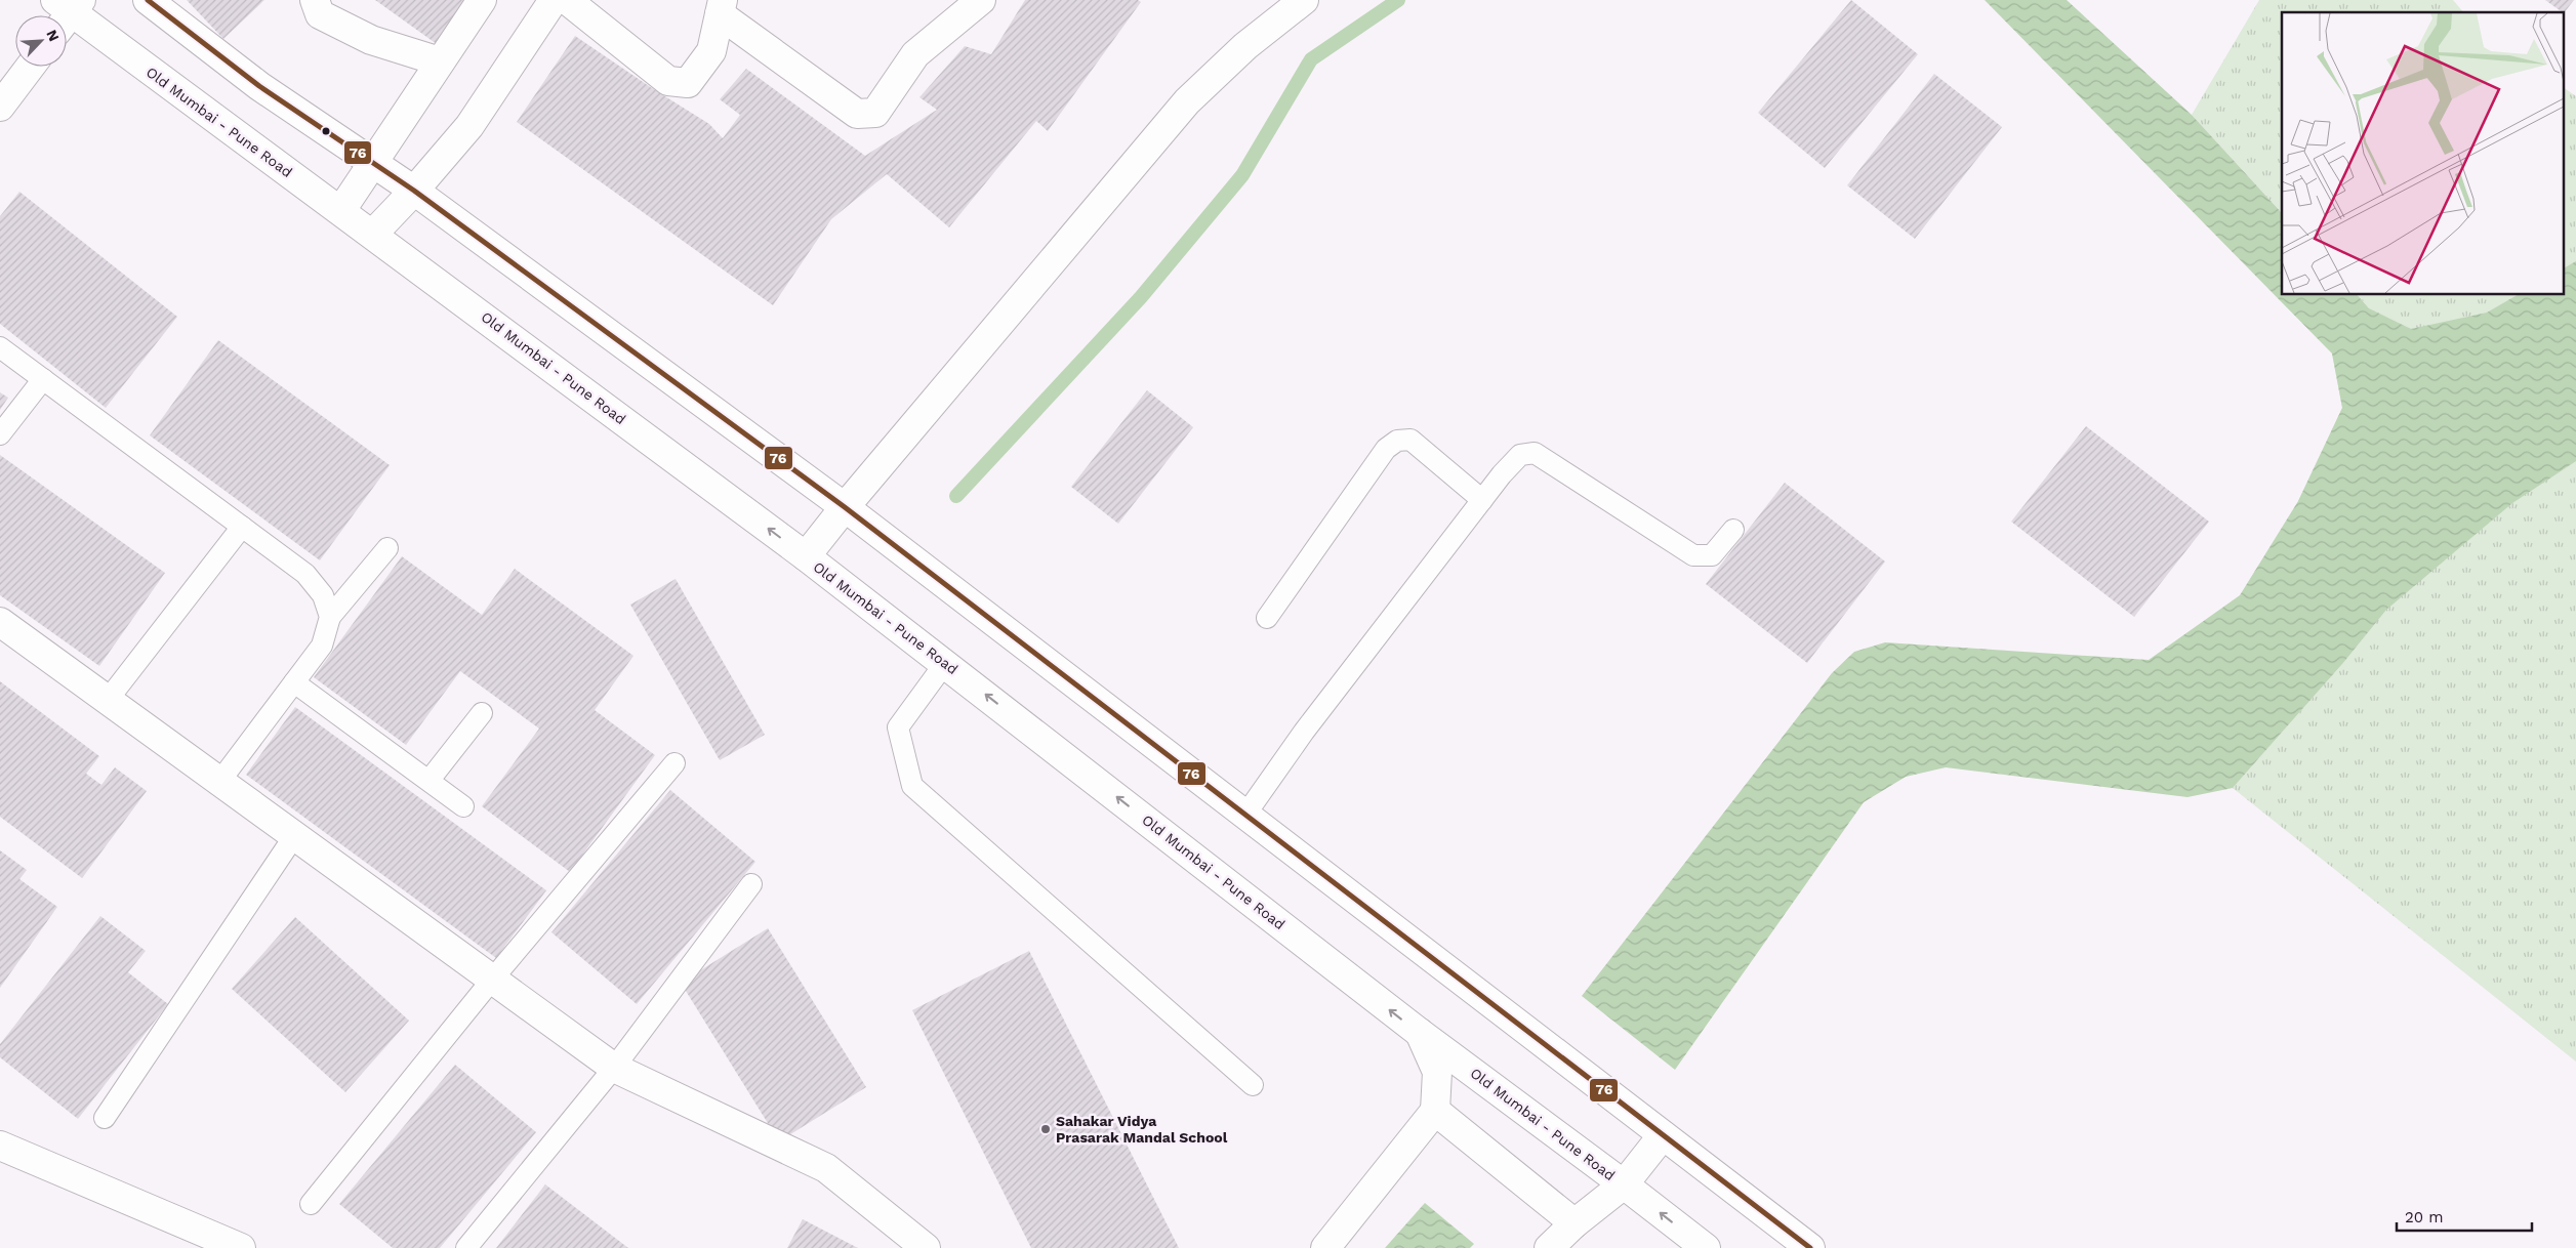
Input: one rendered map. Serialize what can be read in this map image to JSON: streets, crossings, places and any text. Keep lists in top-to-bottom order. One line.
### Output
{"streets":{"street":["Old Mumbai - Pune Road"]},"places":["Sahakar Vidya Prasarak Mandal School"],"lines":["transit line 76"],"scale_bar":"20 m","north":"top right"}
